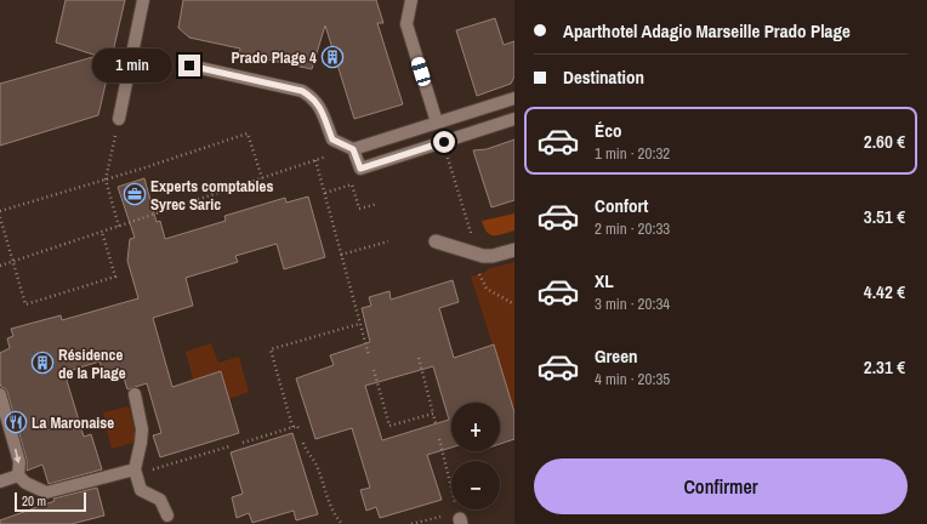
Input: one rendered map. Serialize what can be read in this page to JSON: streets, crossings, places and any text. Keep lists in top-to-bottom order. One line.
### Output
{"places":{"building":["Prado Plage 4","Résidence de la Plage"],"office":["Experts comptables Syrec Saric"],"restaurant":["La Maronaise"]},"scale_bar":"20 m","page":{"banner":["Aparthotel Adagio Marseille Prado Plage","Destination"],"bubble":"1 min","list":[{"name":"Éco","note":"1 min · 20:32","value":"2.60 €"},{"name":"Confort","note":"2 min · 20:33","value":"3.51 €"},{"name":"XL","note":"3 min · 20:34","value":"4.42 €"},{"name":"Green","note":"4 min · 20:35","value":"2.31 €"}],"map_buttons":["+","−"],"buttons":"Confirmer","scale":"20 m"}}
